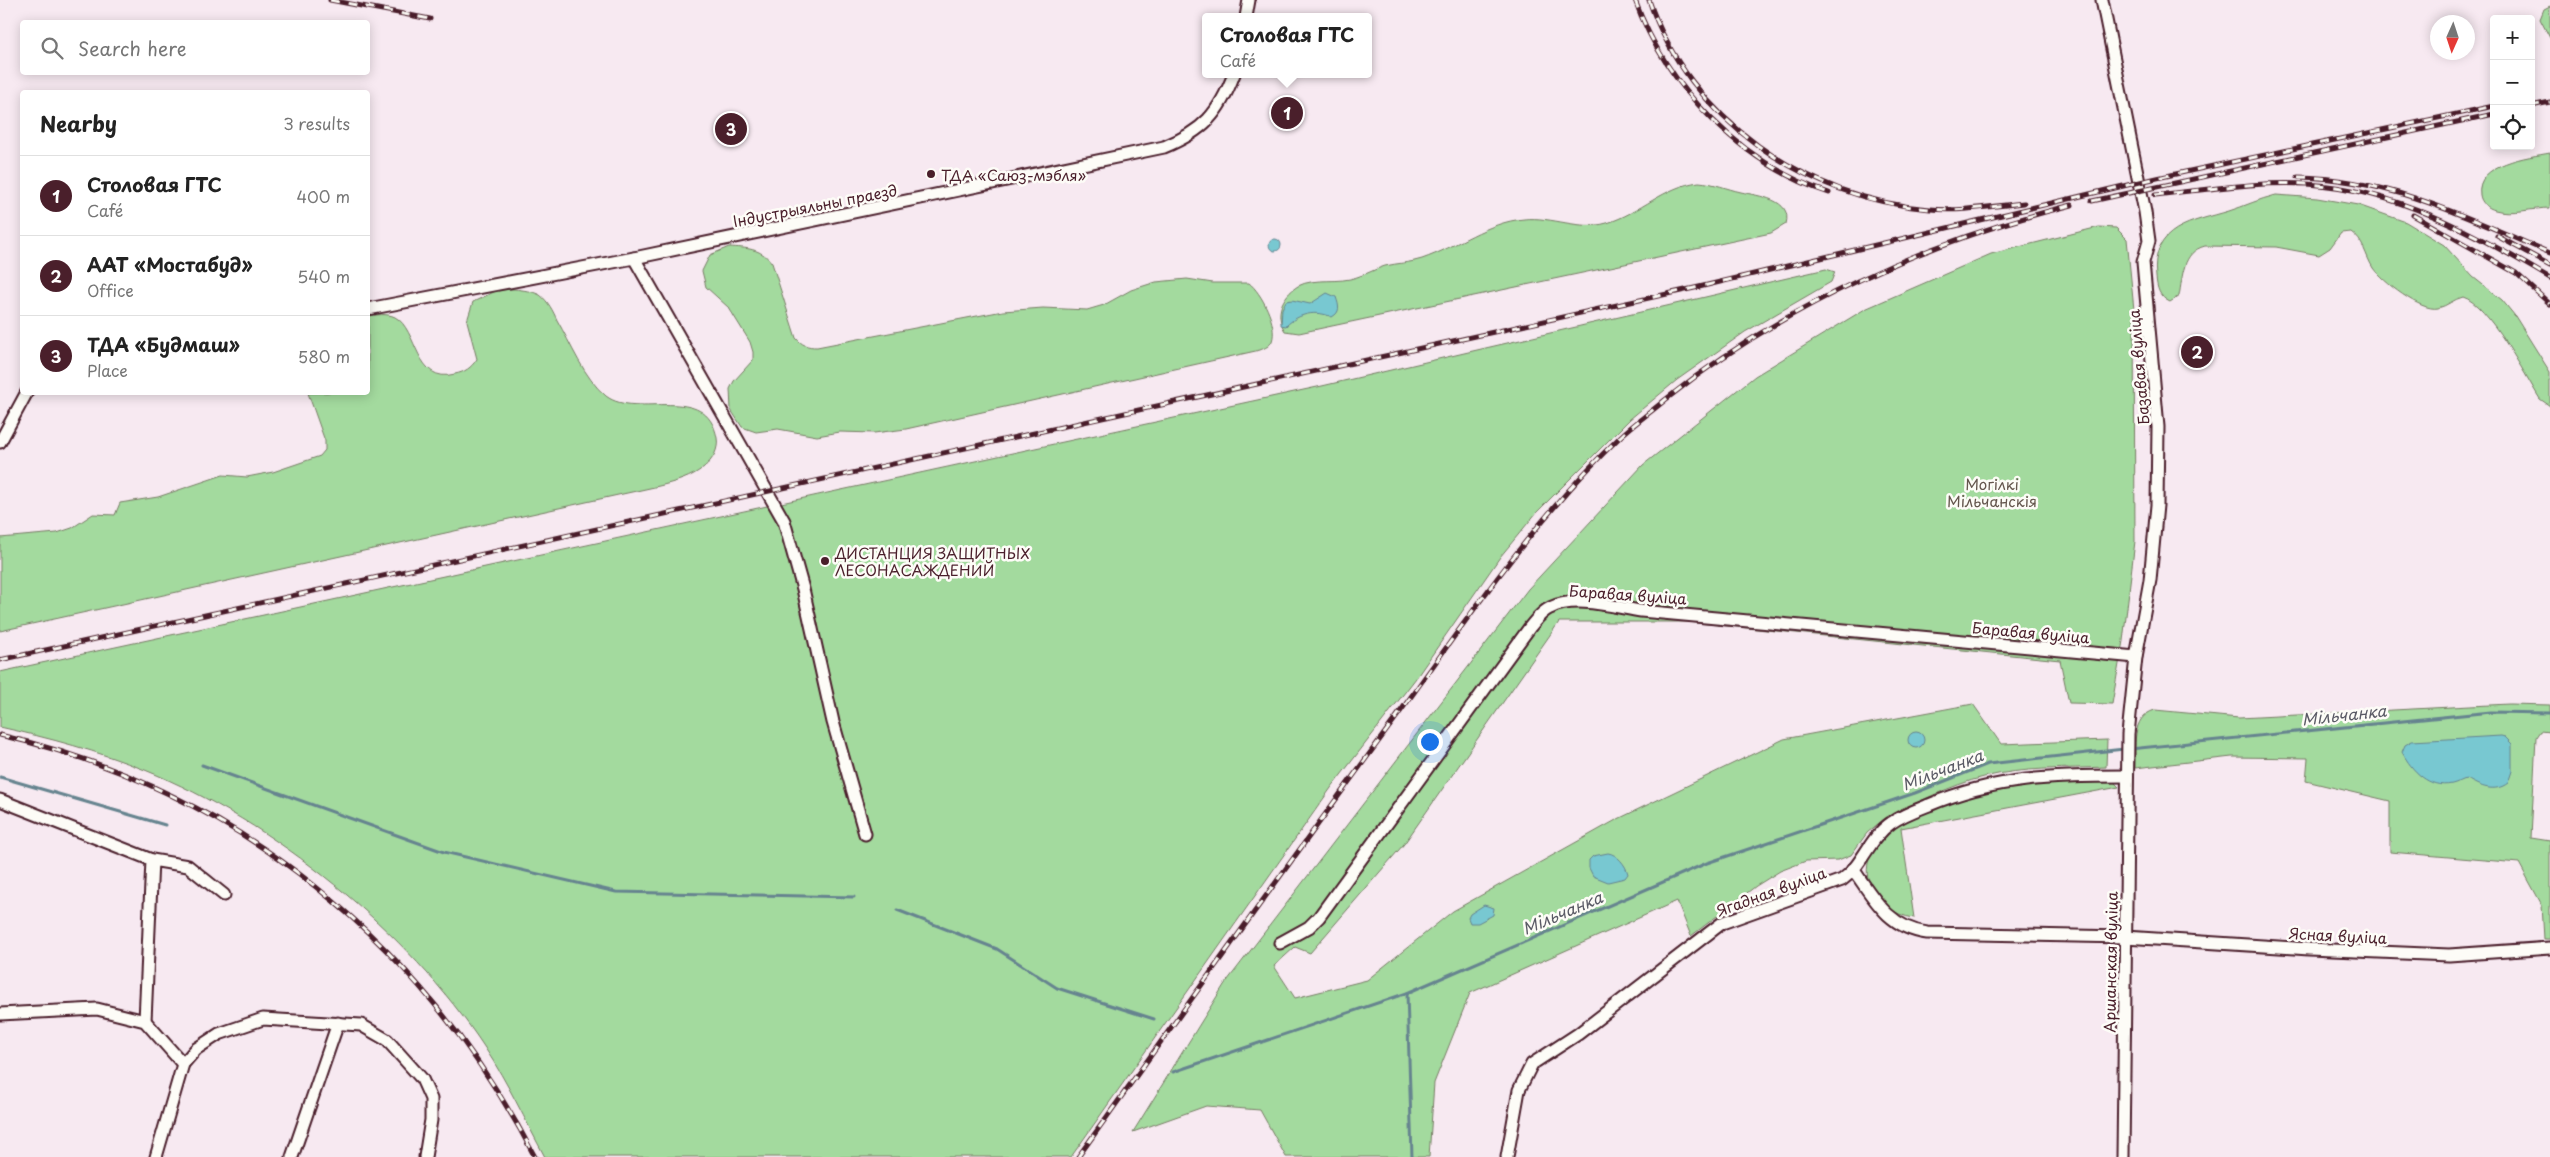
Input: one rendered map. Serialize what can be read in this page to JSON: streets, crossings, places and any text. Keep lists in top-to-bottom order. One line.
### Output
{"streets":{"street":["Індустрыяльны праезд","Базавая вуліца","Баравая вуліца","Ягадная вуліца","Ясная вуліца","Аршанская вуліца"]},"crossings":[["Базавая вуліца","Баравая вуліца"],["Базавая вуліца","Аршанская вуліца"],["Ягадная вуліца","Ясная вуліца"],["Ягадная вуліца","Аршанская вуліца"],["Ясная вуліца","Аршанская вуліца"]],"water":["Мільчанка"],"parks":["Могілкі Мільчанскія"],"places":["ТДА «Саюз-мэбля»","ДИСТАНЦИЯ ЗАЩИТНЫХ ЛЕСОНАСАЖДЕНИЙ"],"north":"bottom","page":{"popup":["Столовая ГТС","Café"],"map_buttons":["+","−"],"search":"Search here","heading":["Nearby","3 results"],"pins":["1","3","2"],"list":[{"mark":"1","name":"Столовая ГТС","note":"Café","value":"400 m"},{"mark":"2","name":"ААТ «Мостабуд»","note":"Office","value":"540 m"},{"mark":"3","name":"ТДА «Будмаш»","note":"Place","value":"580 m"}]}}
